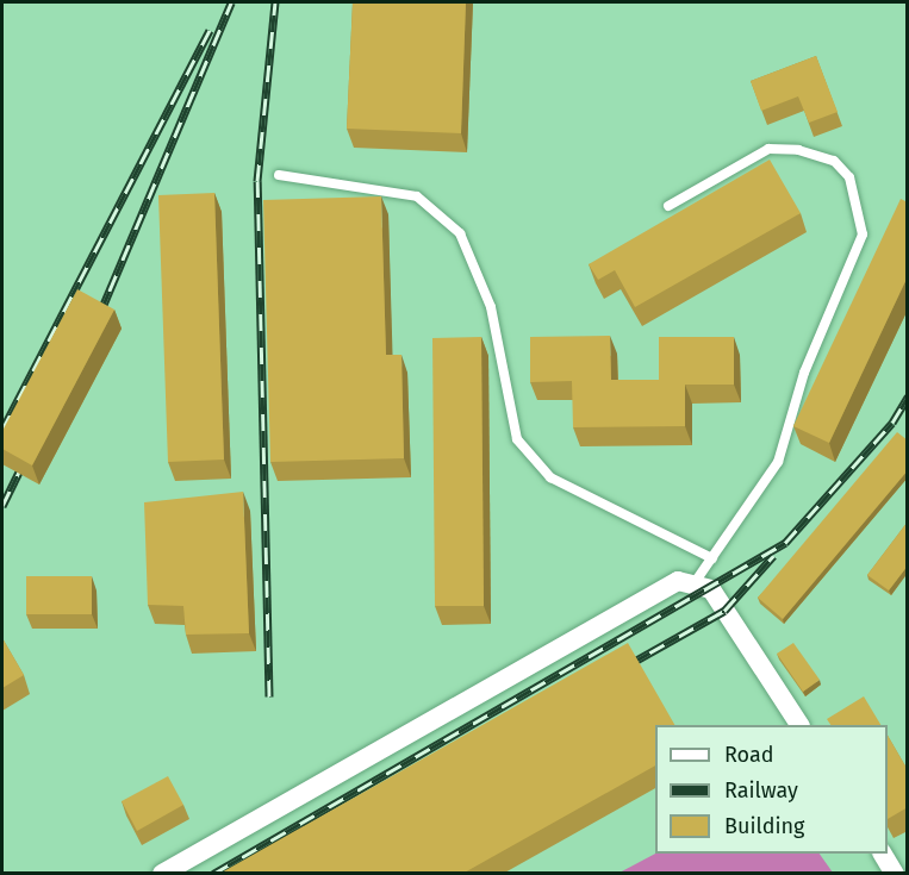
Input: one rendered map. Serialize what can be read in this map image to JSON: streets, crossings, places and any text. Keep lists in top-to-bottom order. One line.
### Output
{"legend":["Road","Railway","Building"]}
